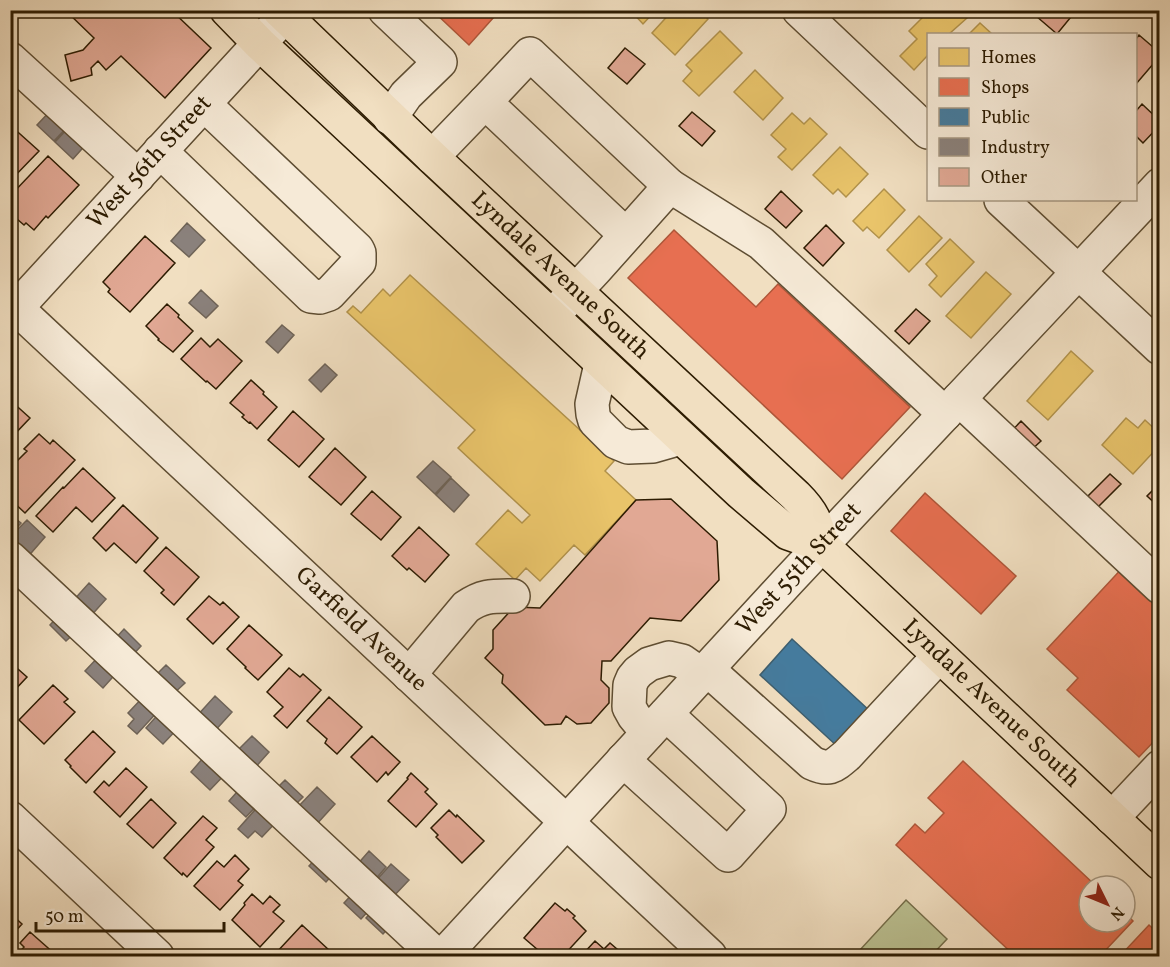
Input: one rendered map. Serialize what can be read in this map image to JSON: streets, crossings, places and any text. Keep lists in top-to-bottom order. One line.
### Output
{"streets":{"main road":["Lyndale Avenue South"],"street":["West 56th Street","West 55th Street","Garfield Avenue"]},"crossings":[["West 56th Street","Lyndale Avenue South"],["West 56th Street","Garfield Avenue"],["Lyndale Avenue South","West 55th Street"],["West 55th Street","Garfield Avenue"]],"legend":["Homes","Shops","Public","Industry","Other"],"scale_bar":"50 m","north":"bottom right"}
